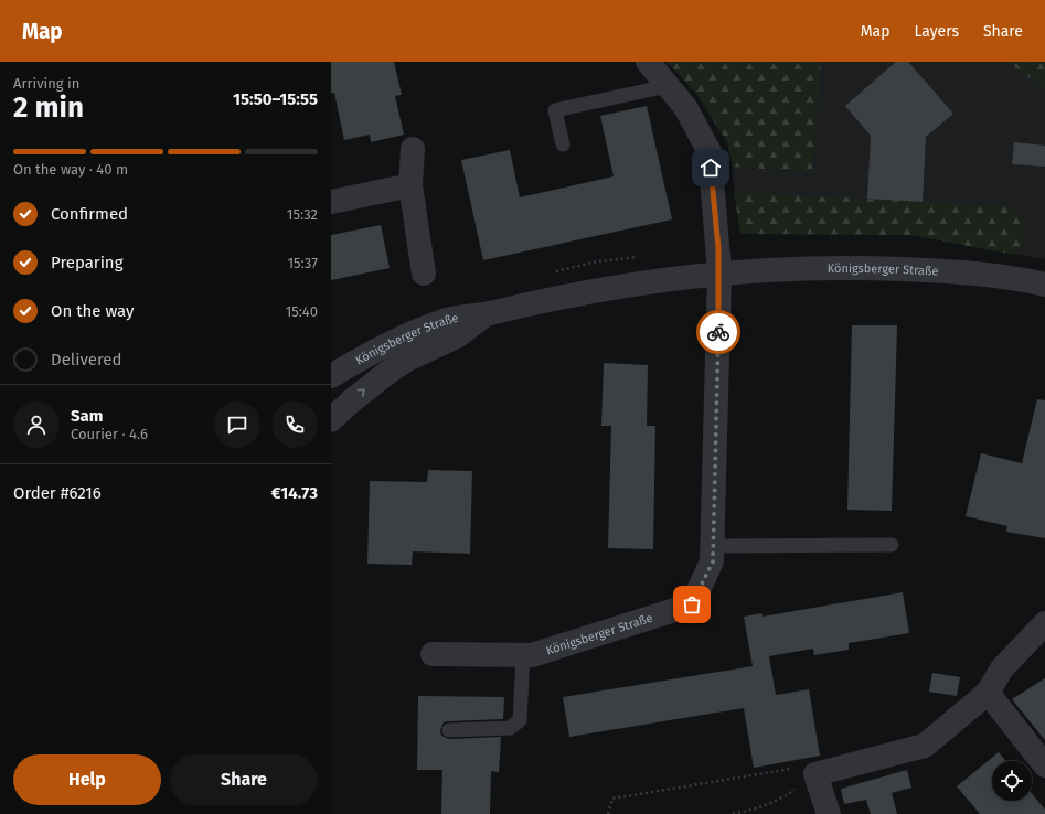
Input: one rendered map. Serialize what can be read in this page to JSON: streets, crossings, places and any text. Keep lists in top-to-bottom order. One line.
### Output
{"streets":{"street":["Königsberger Straße"]},"page":{"header":"Map","nav":["Map","Layers","Share"],"heading":["2 min","Arriving in","15:50–15:55"],"panel":["Sam","Courier · 4.6","Order #6216","€14.73"],"bar":"On the way · 40 m","list":[["Confirmed","15:32"],["Preparing","15:37"],["On the way","15:40"],"Delivered"],"buttons":["Help","Share"]}}
